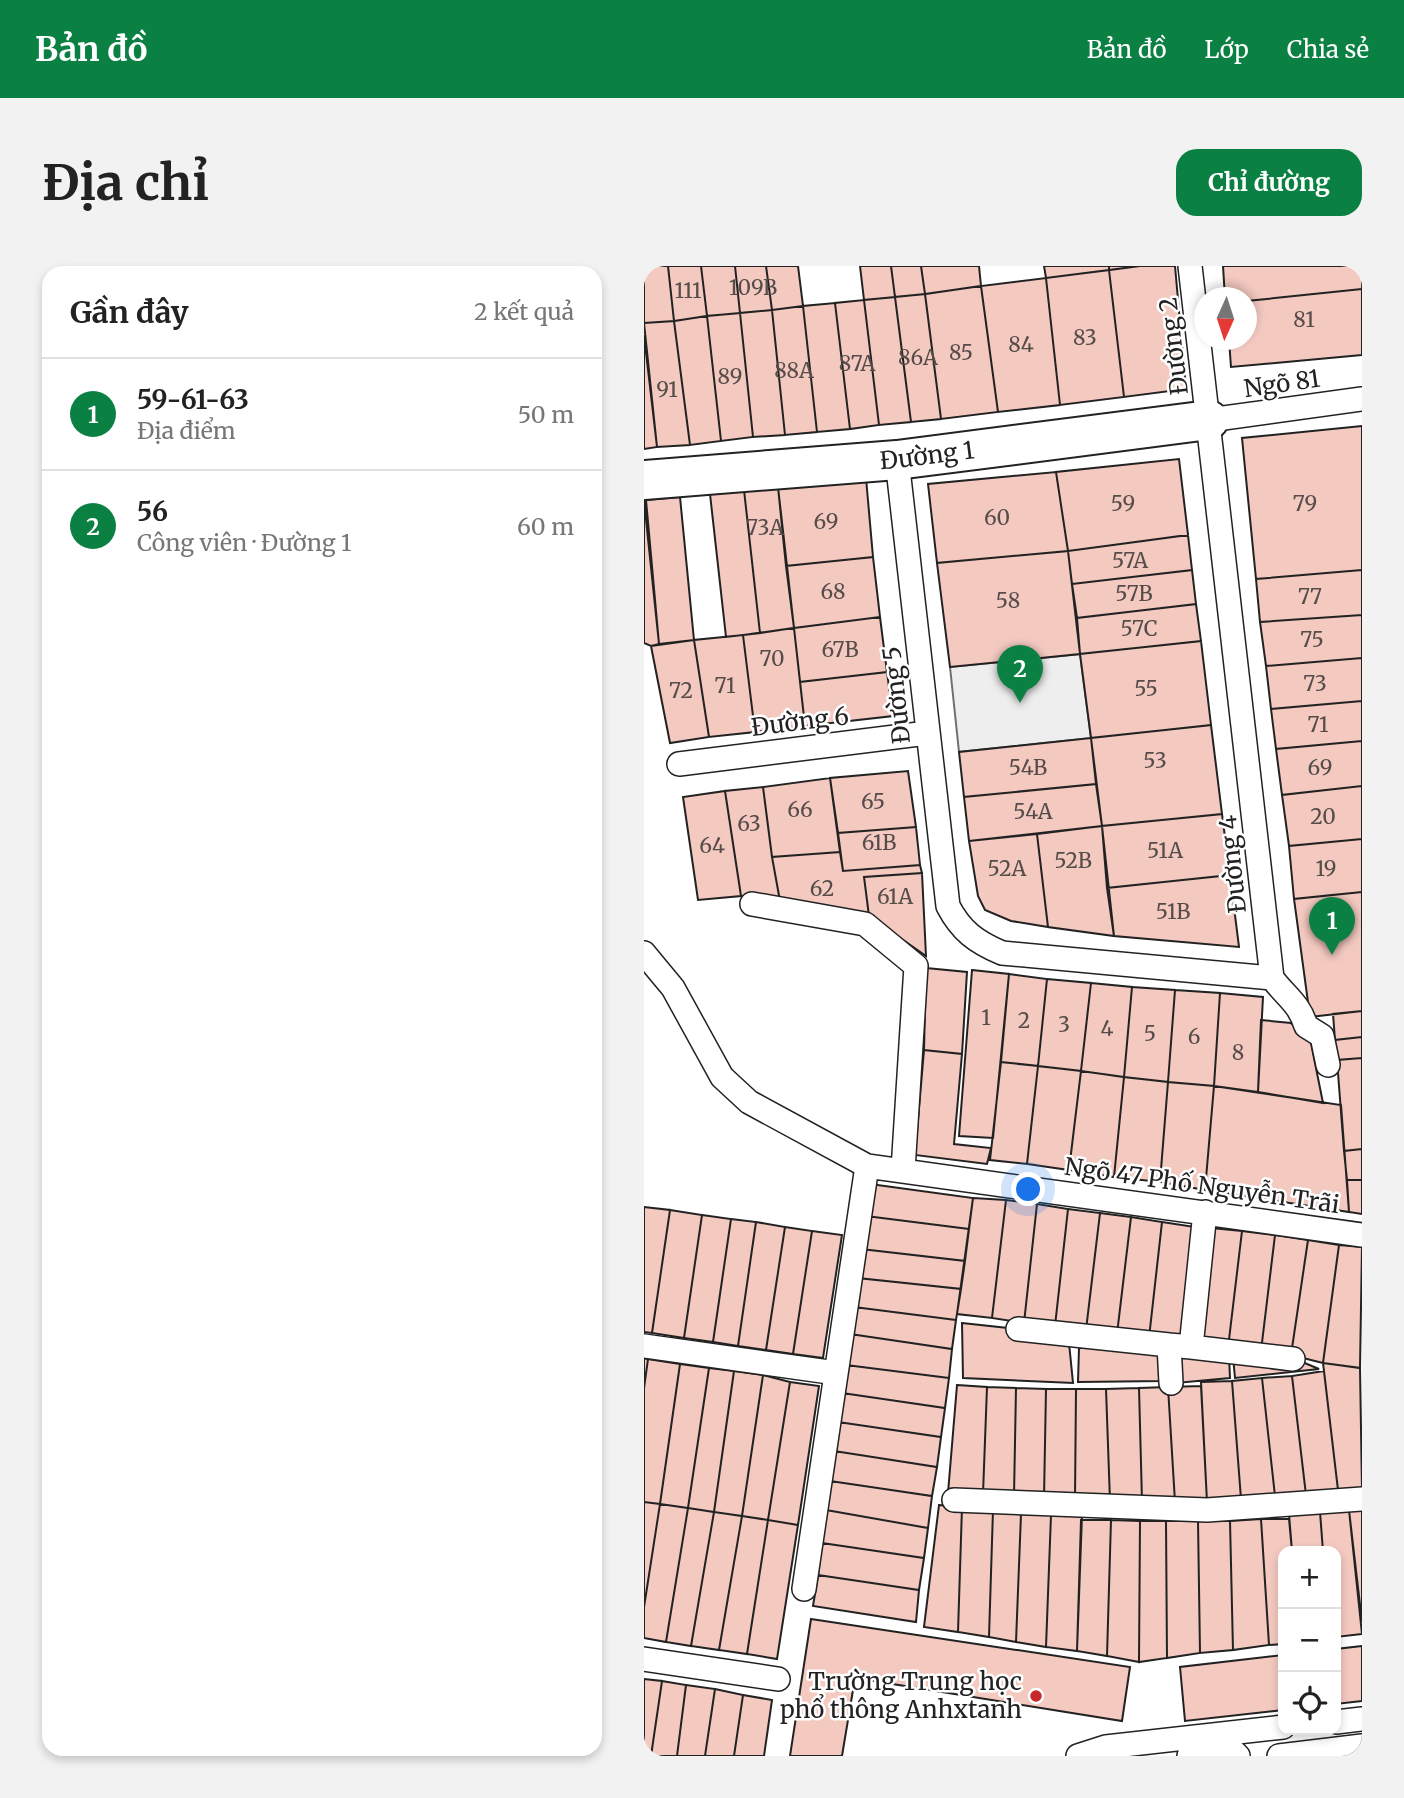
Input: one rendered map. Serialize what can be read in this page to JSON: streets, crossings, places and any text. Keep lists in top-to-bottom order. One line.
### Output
{"streets":{"street":["Đường 1"],"lane":["Đường 2","Ngõ 81","Đường 5","Đường 6","Đường 4","Ngõ 47 Phố Nguyễn Trãi"]},"crossings":[["Đường 2","Ngõ 81"],["Đường 2","Đường 1"],["Đường 2","Đường 4"],["Ngõ 81","Đường 1"],["Ngõ 81","Đường 4"],["Đường 1","Đường 5"],["Đường 1","Đường 4"],["Đường 5","Đường 6"],["Đường 5","Đường 4"]],"places":["Trường Trung học phổ thông Anhxtanh"],"house_numbers":["109B","111","81","83","84","85","86A","87A","88A","89","91","59","79","60","69","73A","57A","68","57B","77","58","57C","75","67B","70","73","71","55","72","71","53","54B","69","65","66","54A","20","63","61B","64","51A","52B","52A","19","62","61A","51B","1","2","3","4","5","6","8"],"north":"bottom","page":{"header":"Bản đồ","nav":["Bản đồ","Lớp","Chia sẻ"],"buttons":"Chỉ đường","title":"Địa chỉ","heading":["Gần đây","2 kết quả"],"list":[{"mark":"1","name":"59-61-63","note":"Địa điểm","value":"50 m"},{"mark":"2","name":"56","note":"Công viên · Đường 1","value":"60 m"}],"pins":["2","1"],"map_buttons":["+","−"]}}
